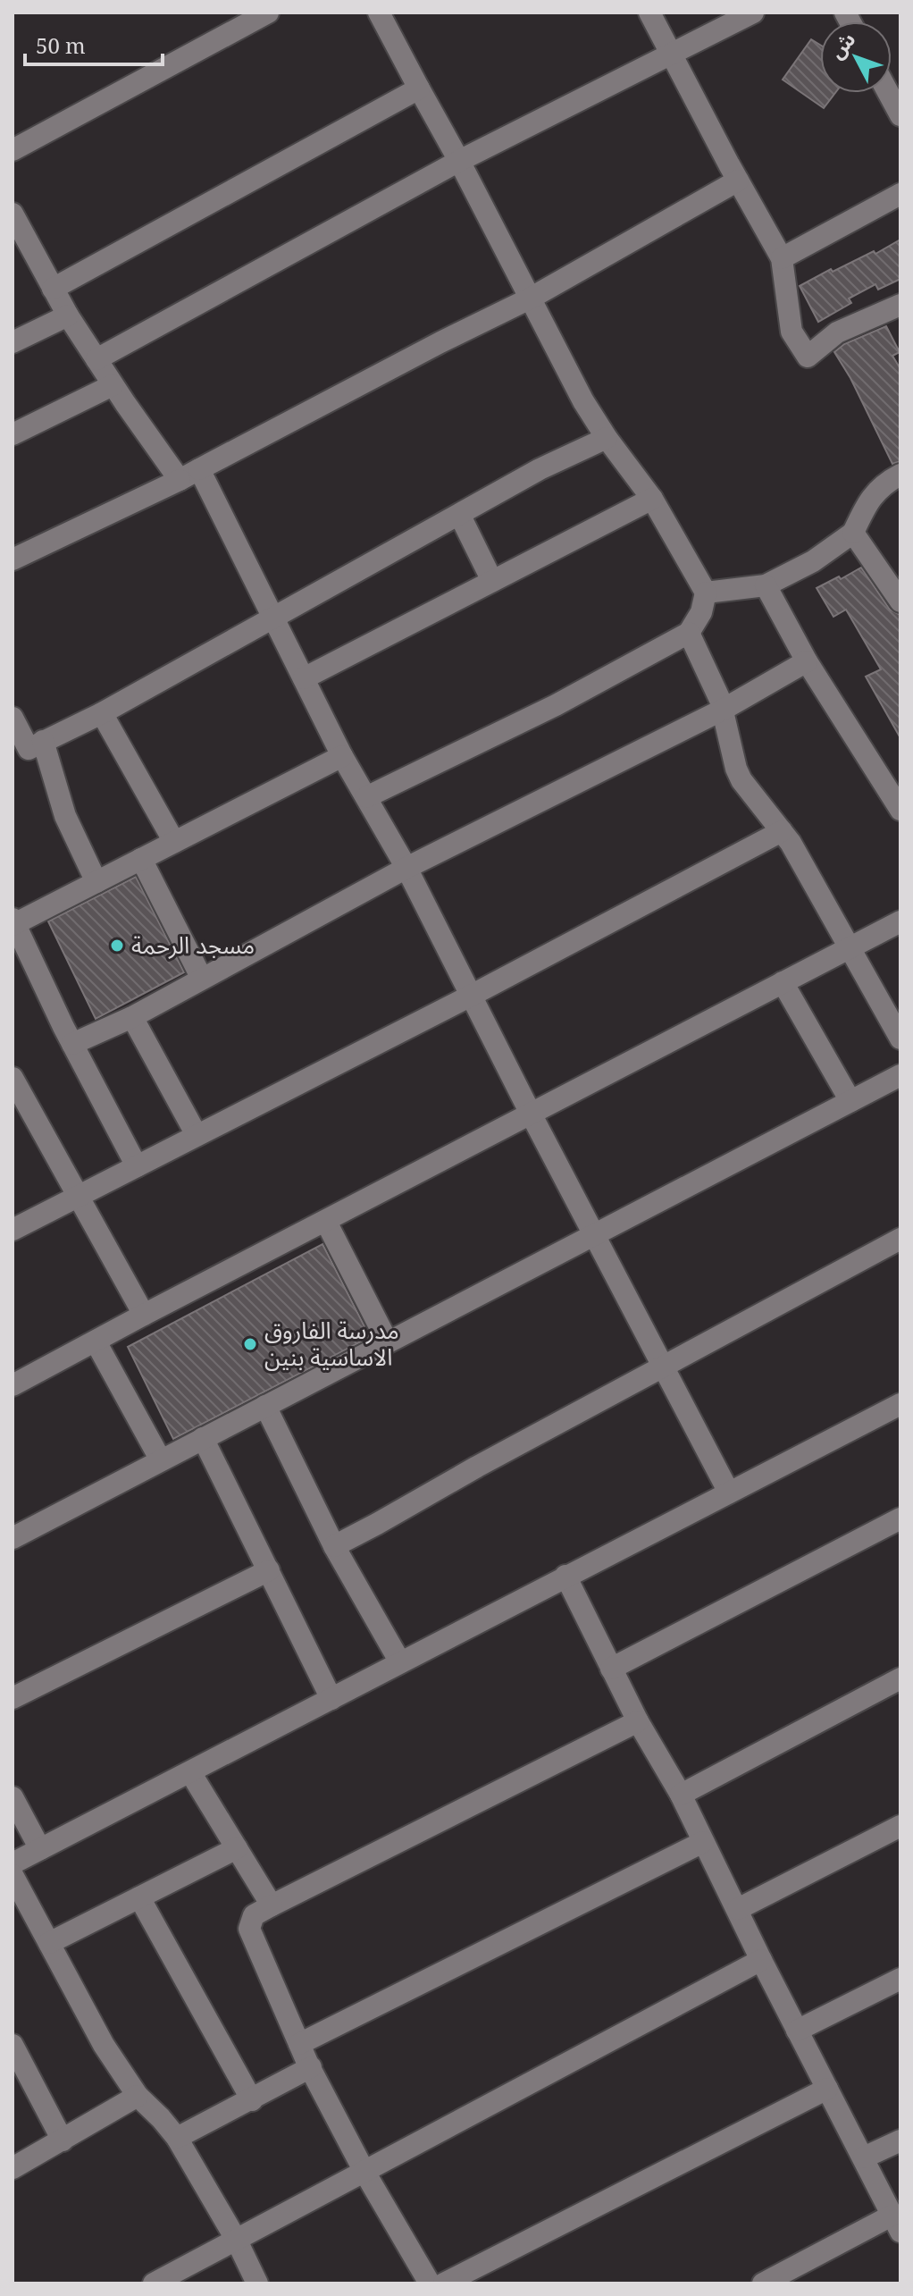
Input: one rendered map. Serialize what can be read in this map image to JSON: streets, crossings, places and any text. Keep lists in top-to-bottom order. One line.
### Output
{"places":["مسجد الرحمة","مدرسة الفاروق الاساسية بنين"],"scale_bar":"50 m","north":"top left"}
